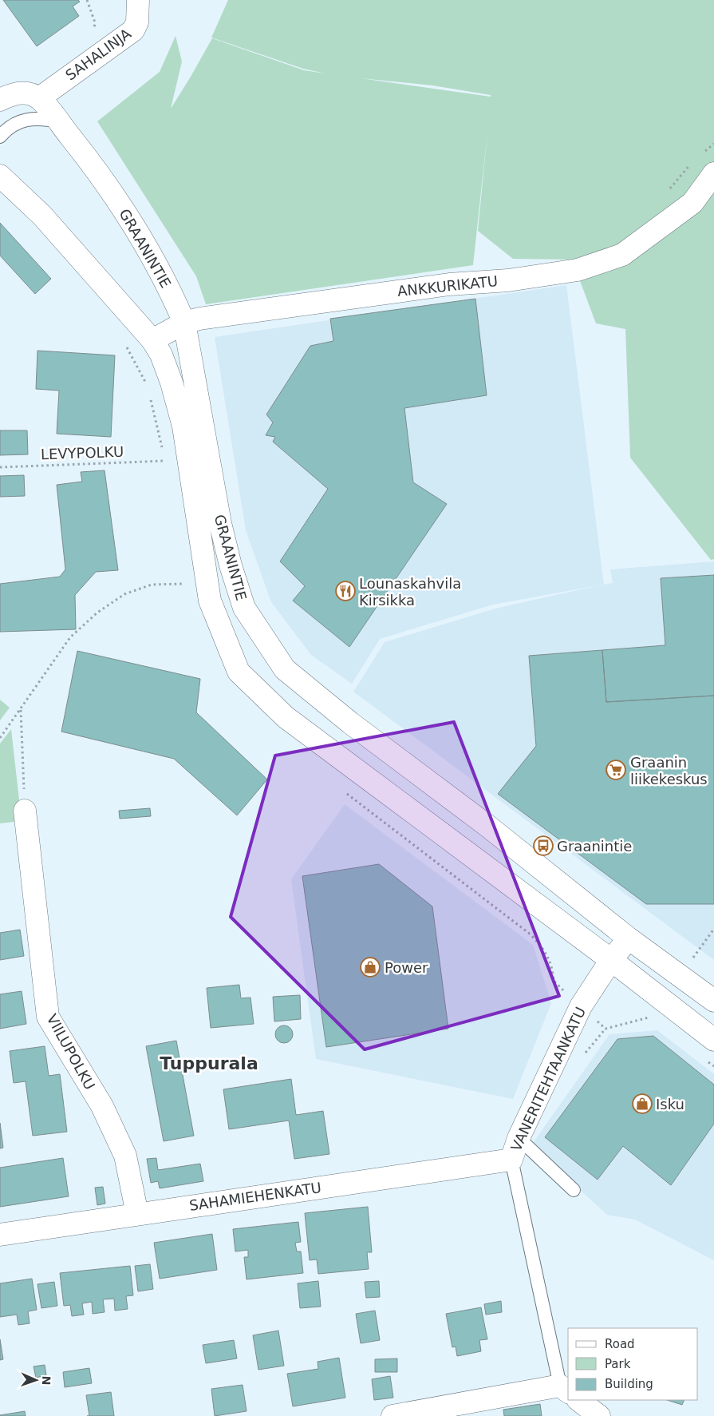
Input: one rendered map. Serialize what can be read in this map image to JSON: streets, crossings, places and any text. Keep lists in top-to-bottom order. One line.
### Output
{"streets":{"street":["SAHALINJA","GRAANINTIE","ANKKURIKATU","VIILUPOLKU","VANERITEHTAANKATU","SAHAMIEHENKATU"],"path":["LEVYPOLKU"]},"crossings":[["SAHALINJA","GRAANINTIE"],["GRAANINTIE","ANKKURIKATU"],["GRAANINTIE","VANERITEHTAANKATU"],["VIILUPOLKU","SAHAMIEHENKATU"],["VANERITEHTAANKATU","SAHAMIEHENKATU"]],"districts":["Tuppurala"],"places":{"restaurant":["Lounaskahvila Kirsikka"],"supermarket":["Graanin liikekeskus"],"bus stop":["Graanintie"],"shop":["Power","Isku"]},"legend":["Road","Park","Building"],"north":"right"}
